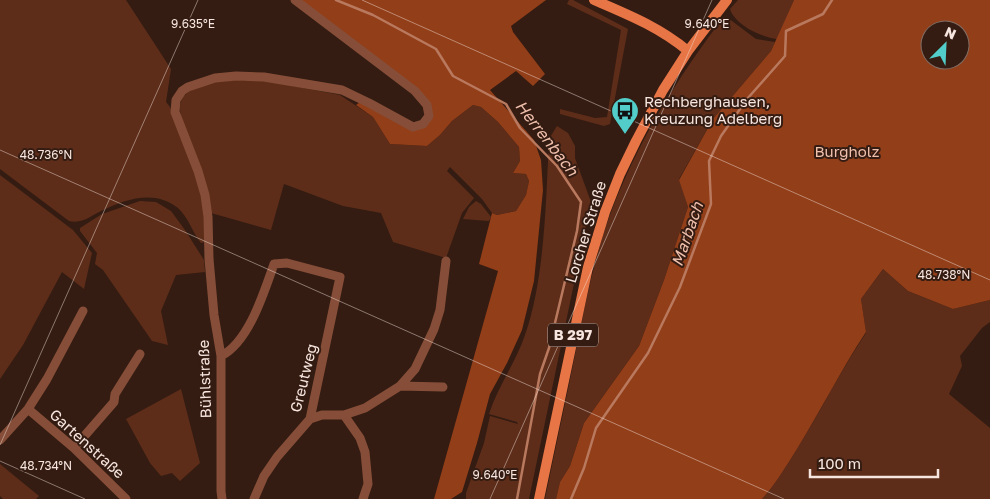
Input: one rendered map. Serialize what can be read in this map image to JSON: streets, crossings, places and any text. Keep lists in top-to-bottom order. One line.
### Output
{"streets":{"main road":["Lorcher Straße","B 297"],"street":["Greutweg","Bühlstraße","Gartenstraße"]},"crossings":[["Greutweg","Bühlstraße"]],"water":["Herrenbach","Marbach"],"parks":["Burgholz"],"places":{"bus stop":["Rechberghausen, Kreuzung Adelberg"]},"scale_bar":"100 m","north":"top right","coordinates":["9.640°E","9.635°E","48.736°N","48.738°N","48.734°N"]}
